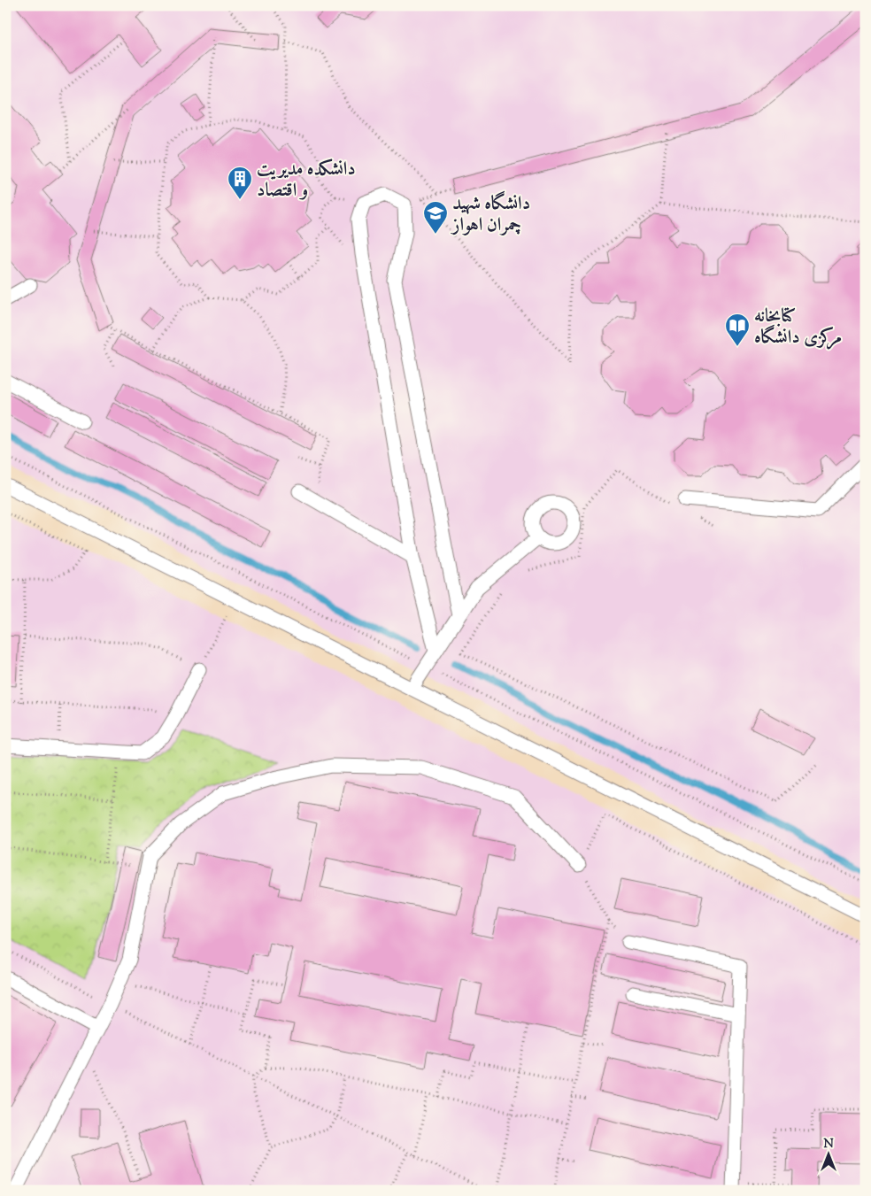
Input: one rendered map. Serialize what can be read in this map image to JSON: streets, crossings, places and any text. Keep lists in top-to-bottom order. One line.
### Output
{"places":{"building":["دانشکده مدیریت و اقتصاد"],"school or university":["دانشگاه شهید چمران اهواز"],"library":["کتابخانه مرکزی دانشگاه"]},"north":"top"}
